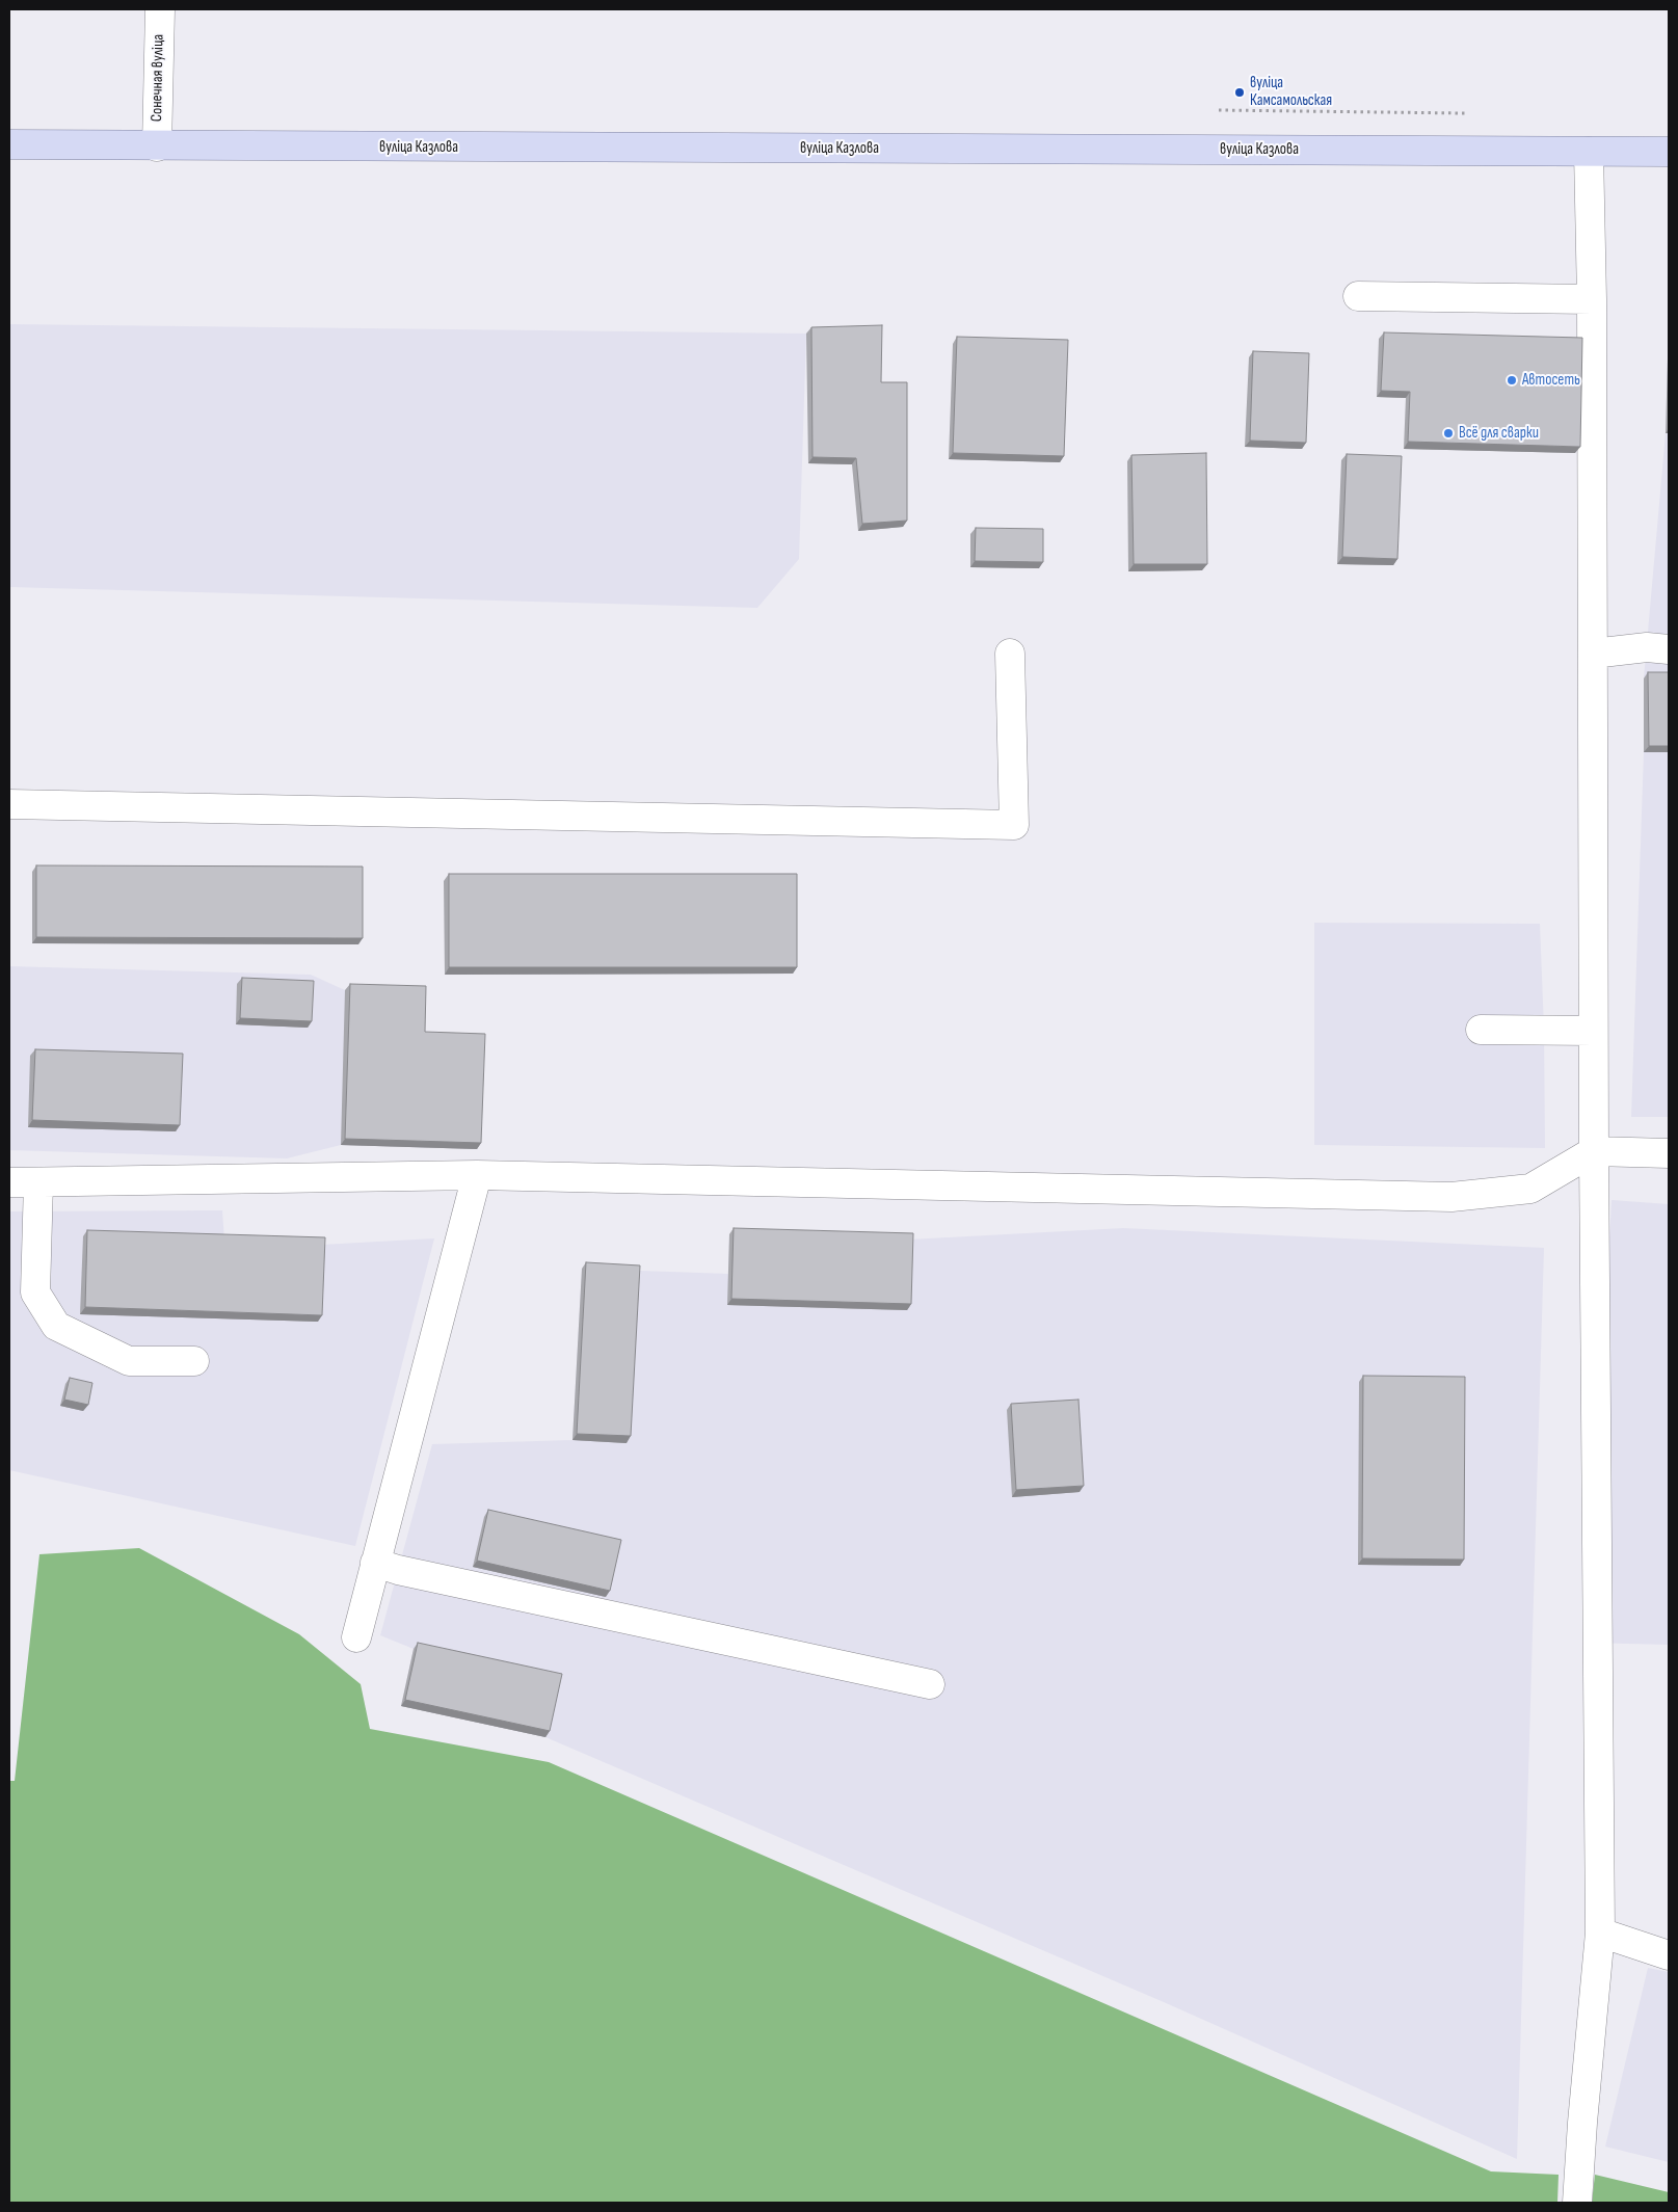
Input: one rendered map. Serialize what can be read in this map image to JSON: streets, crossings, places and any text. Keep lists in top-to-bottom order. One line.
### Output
{"streets":{"main road":["вуліца Казлова"],"street":["Сонечная вуліца"]},"crossings":[["Сонечная вуліца","вуліца Казлова"]],"places":["вуліца Камсамольская","Автосеть","Всё для сварки"]}
